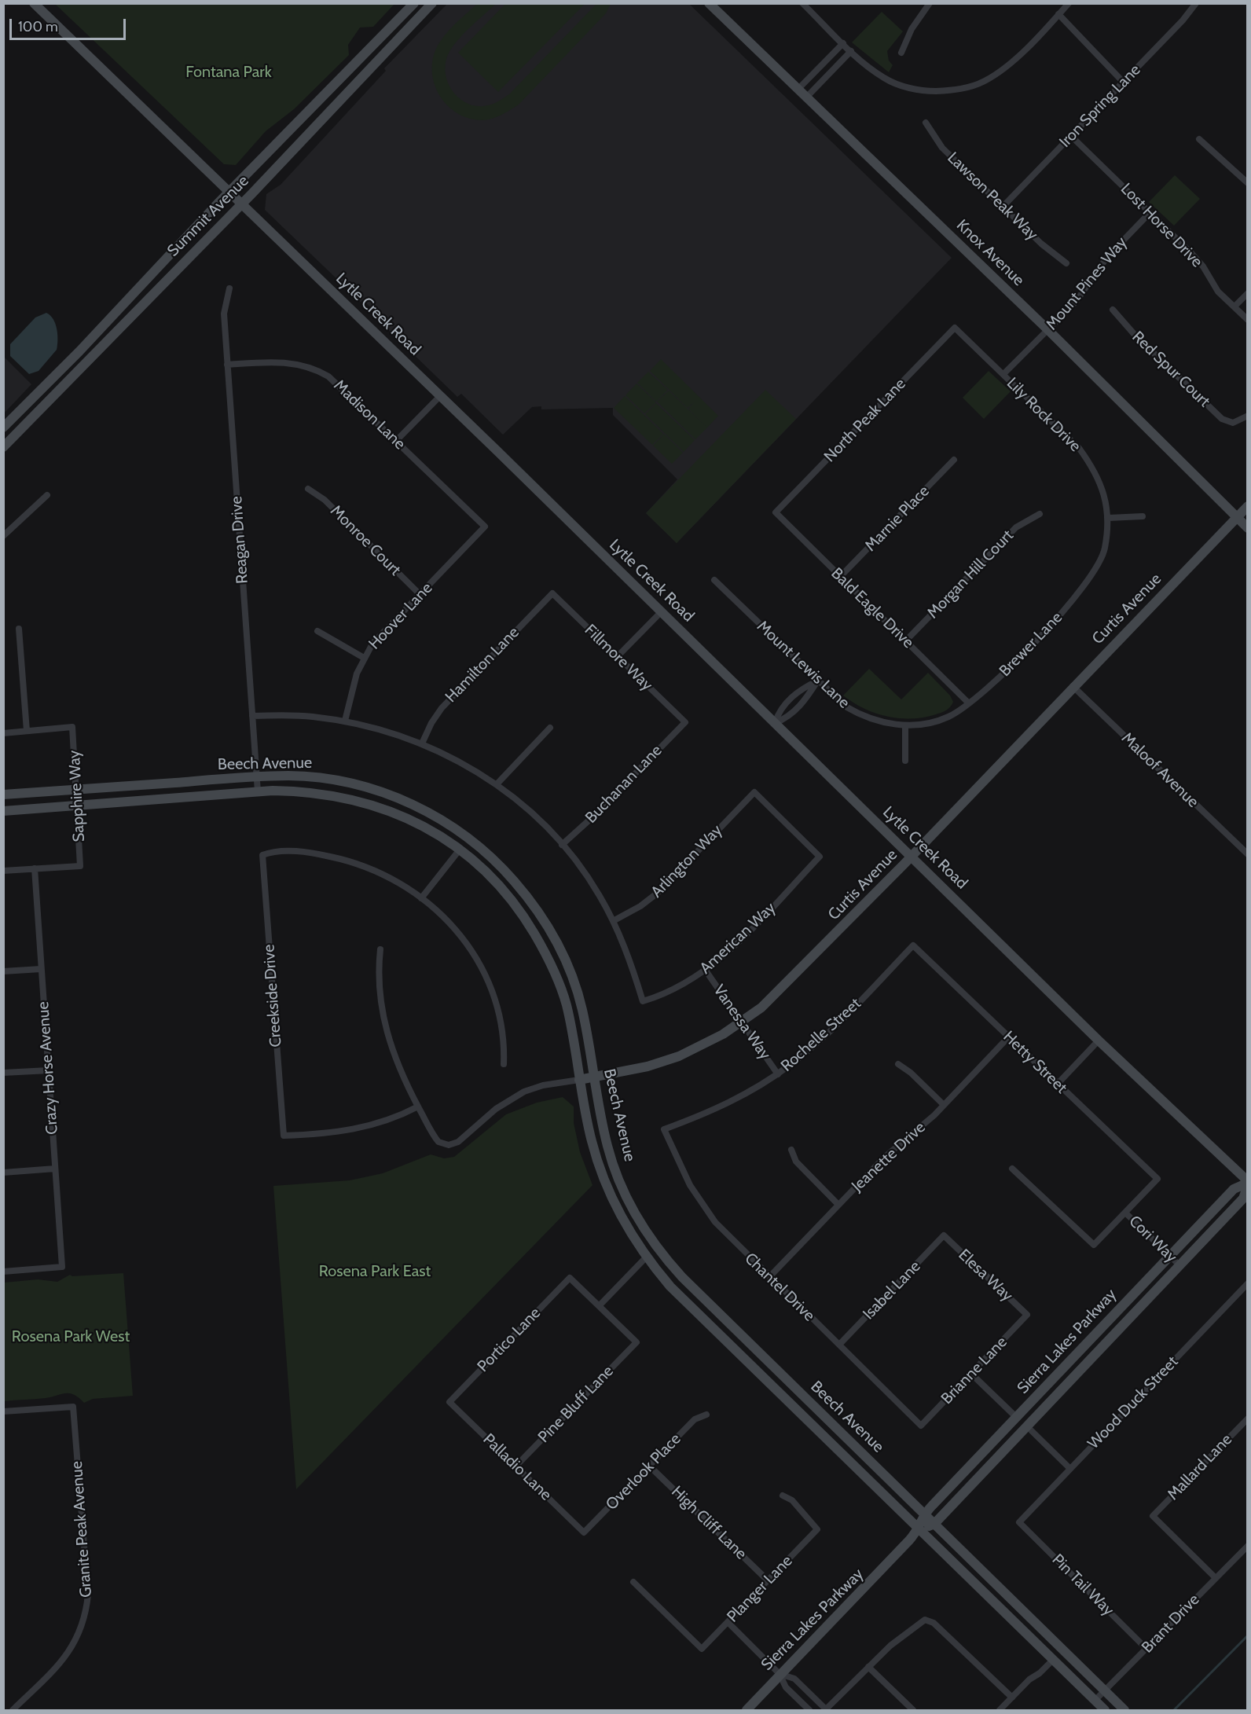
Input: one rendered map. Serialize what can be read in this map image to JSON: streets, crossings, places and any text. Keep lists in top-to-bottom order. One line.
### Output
{"streets":{"street":["Iron Spring Lane","Lawson Peak Way","Summit Avenue","Lost Horse Drive","Knox Avenue","Mount Pines Way","Lytle Creek Road","Red Spur Court","Madison Lane","Lily Rock Drive","North Peak Lane","Marnie Place","Reagan Drive","Monroe Court","Morgan Hill Court","Bald Eagle Drive","Curtis Avenue","Hoover Lane","Brewer Lane","Fillmore Way","Hamilton Lane","Mount Lewis Lane","Beech Avenue","Maloof Avenue","Buchanan Lane","Sapphire Way","Arlington Way","American Way","Creekside Drive","Vanessa Way","Rochelle Street","Hetty Street","Crazy Horse Avenue","Jeanette Drive","Cori Way","Elesa Way","Chantel Drive","Isabel Lane","Portico Lane","Sierra Lakes Parkway","Brianne Lane","Wood Duck Street","Pine Bluff Lane","Palladio Lane","Mallard Lane","Overlook Place","High Cliff Lane","Granite Peak Avenue","Pin Tail Way","Planger Lane","Brant Drive"]},"crossings":[["Iron Spring Lane","Lawson Peak Way"],["Iron Spring Lane","Lost Horse Drive"],["Summit Avenue","Lytle Creek Road"],["Lost Horse Drive","Mount Pines Way"],["Knox Avenue","Mount Pines Way"],["Knox Avenue","Curtis Avenue"],["Mount Pines Way","Lily Rock Drive"],["Lytle Creek Road","Curtis Avenue"],["Lytle Creek Road","Sierra Lakes Parkway"],["Madison Lane","Reagan Drive"],["Madison Lane","Hoover Lane"],["Lily Rock Drive","North Peak Lane"],["Lily Rock Drive","Brewer Lane"],["North Peak Lane","Bald Eagle Drive"],["Marnie Place","Bald Eagle Drive"],["Reagan Drive","Beech Avenue"],["Monroe Court","Hoover Lane"],["Morgan Hill Court","Bald Eagle Drive"],["Bald Eagle Drive","Brewer Lane"],["Curtis Avenue","Beech Avenue"],["Curtis Avenue","Maloof Avenue"],["Curtis Avenue","Creekside Drive"],["Curtis Avenue","Vanessa Way"],["Brewer Lane","Mount Lewis Lane"],["Fillmore Way","Hamilton Lane"],["Fillmore Way","Buchanan Lane"],["Beech Avenue","Sapphire Way"],["Beech Avenue","Sierra Lakes Parkway"],["Beech Avenue","Brant Drive"],["Sapphire Way","Crazy Horse Avenue"],["Arlington Way","American Way"],["American Way","Vanessa Way"],["Vanessa Way","Rochelle Street"],["Rochelle Street","Hetty Street"],["Rochelle Street","Chantel Drive"],["Hetty Street","Jeanette Drive"],["Hetty Street","Cori Way"],["Jeanette Drive","Chantel Drive"],["Cori Way","Sierra Lakes Parkway"],["Elesa Way","Isabel Lane"],["Elesa Way","Brianne Lane"],["Chantel Drive","Isabel Lane"],["Chantel Drive","Brianne Lane"],["Portico Lane","Pine Bluff Lane"],["Portico Lane","Palladio Lane"],["Wood Duck Street","Pin Tail Way"],["Pine Bluff Lane","Palladio Lane"],["Palladio Lane","Overlook Place"],["Mallard Lane","Brant Drive"],["Overlook Place","High Cliff Lane"],["High Cliff Lane","Planger Lane"],["Pin Tail Way","Brant Drive"]],"parks":["Fontana Park","Rosena Park East","Rosena Park West"],"scale_bar":"100 m"}
